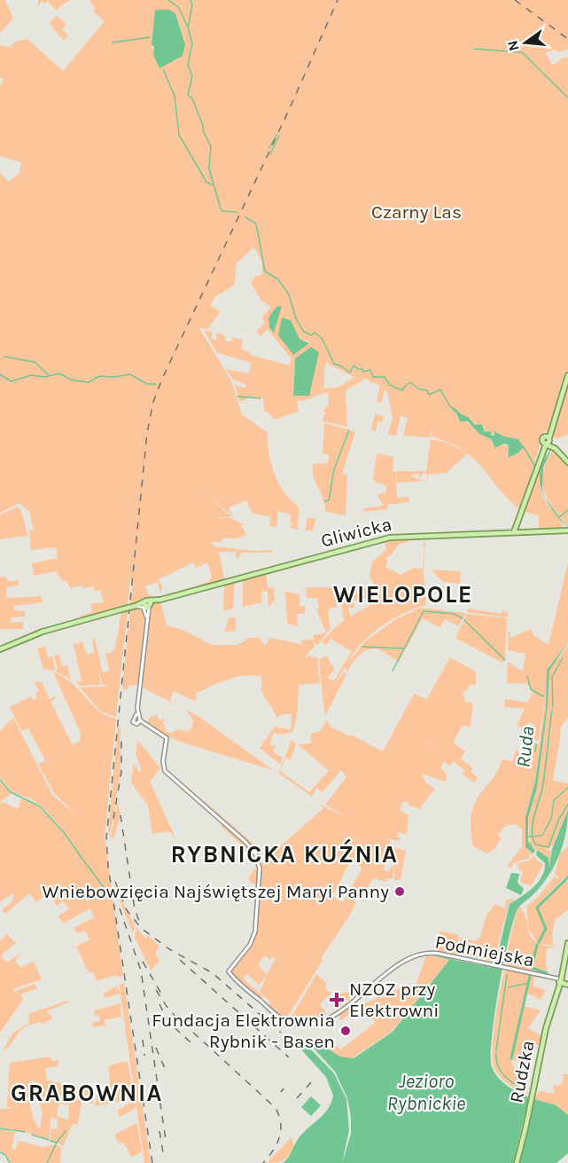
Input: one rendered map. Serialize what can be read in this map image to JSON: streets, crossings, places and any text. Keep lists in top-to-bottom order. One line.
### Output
{"streets":{"main road":["Gliwicka","Rudzka"],"street":["Podmiejska"]},"crossings":[["Podmiejska","Rudzka"]],"districts":["WIELOPOLE","RYBNICKA KUŹNIA","GRABOWNIA"],"water":["Ruda","Jezioro Rybnickie"],"parks":["Czarny Las"],"places":{"other":["Wniebowzięcia Najświętszej Maryi Panny","Fundacja Elektrownia Rybnik - Basen"],"health":["NZOZ przy Elektrowni"]},"north":"left"}
